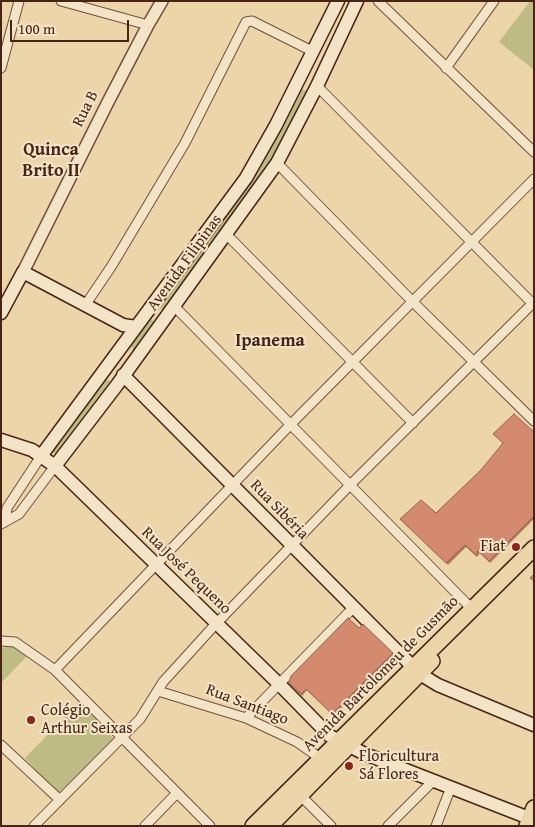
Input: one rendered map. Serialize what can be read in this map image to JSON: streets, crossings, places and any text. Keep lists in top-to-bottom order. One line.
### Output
{"streets":{"main road":["Rua B","Avenida Filipinas","Rua Sibéria","Rua José Pequeno","Avenida Bartolomeu de Gusmão"],"street":["Rua Santiago"]},"crossings":[["Avenida Filipinas","Rua Sibéria"],["Avenida Filipinas","Rua José Pequeno"],["Rua Sibéria","Avenida Bartolomeu de Gusmão"],["Rua José Pequeno","Avenida Bartolomeu de Gusmão"],["Avenida Bartolomeu de Gusmão","Rua Santiago"]],"districts":["Quinca Brito II","Ipanema"],"places":["Fiat","Colégio Arthur Seixas","Floricultura Sá Flores"],"scale_bar":"100 m"}
